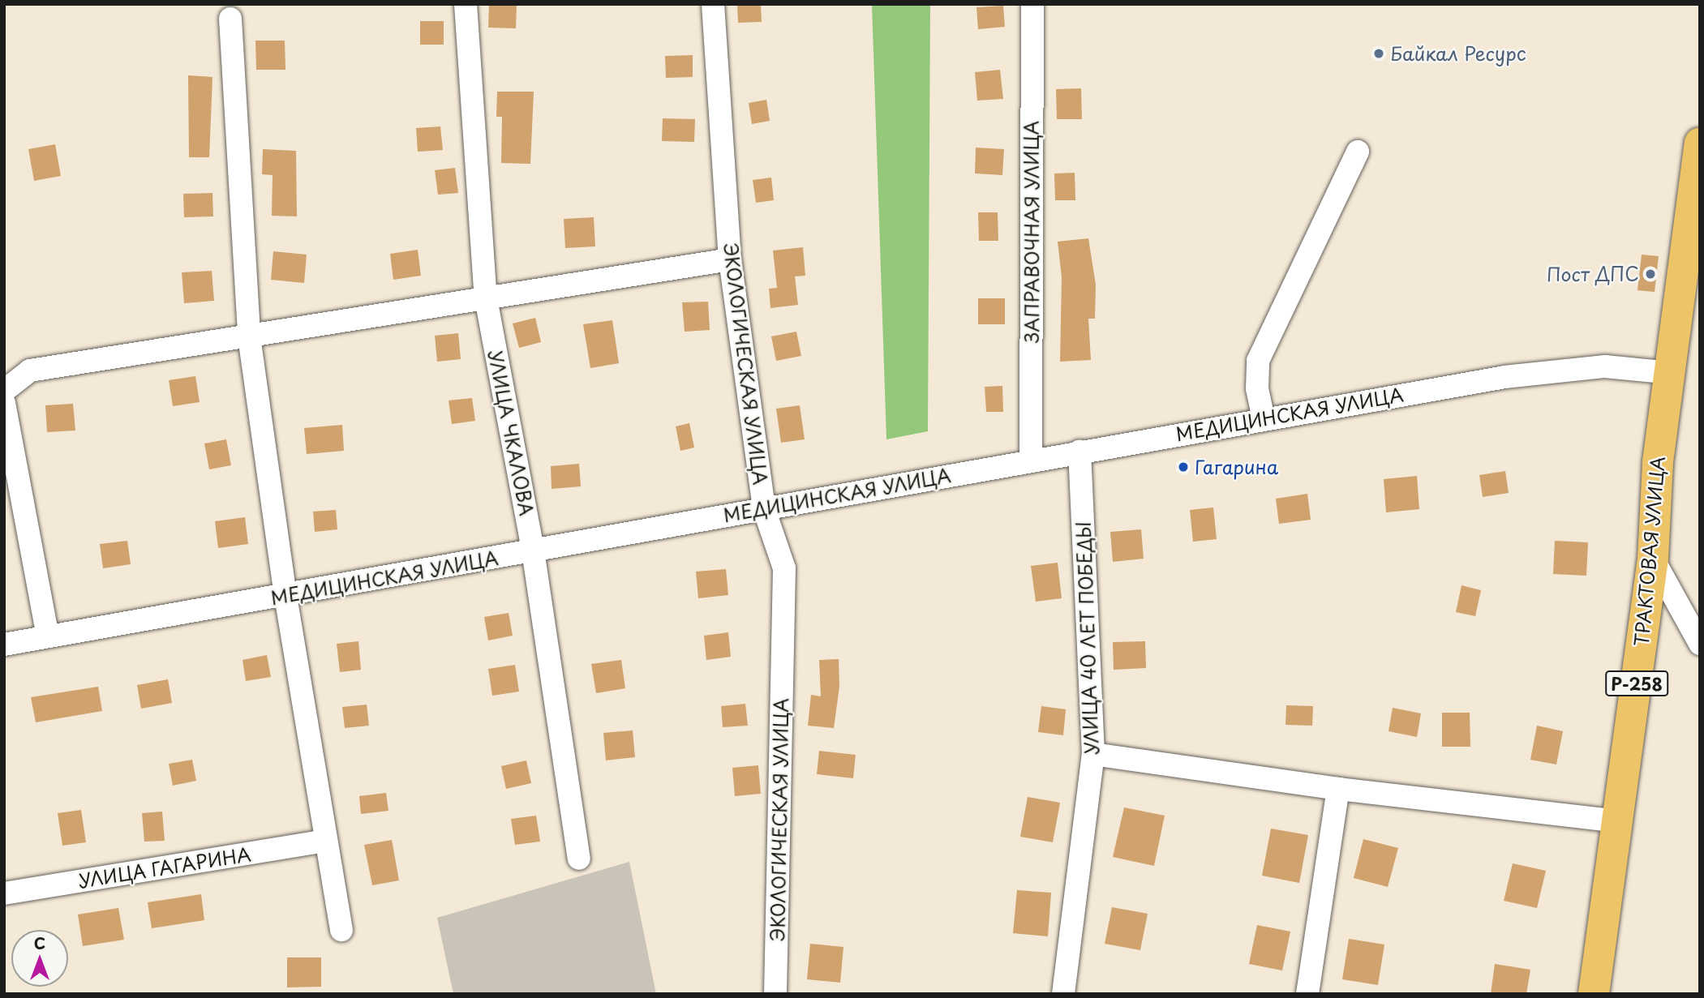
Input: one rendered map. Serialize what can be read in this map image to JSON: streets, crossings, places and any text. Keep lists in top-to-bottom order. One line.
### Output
{"streets":{"highway":["ТРАКТОВАЯ УЛИЦА","Р-258"],"street":["ЗАПРАВОЧНАЯ УЛИЦА","ЭКОЛОГИЧЕСКАЯ УЛИЦА","МЕДИЦИНСКАЯ УЛИЦА","УЛИЦА ЧКАЛОВА","УЛИЦА 40 ЛЕТ ПОБЕДЫ","УЛИЦА ГАГАРИНА"]},"crossings":[["ЗАПРАВОЧНАЯ УЛИЦА","МЕДИЦИНСКАЯ УЛИЦА"],["ЭКОЛОГИЧЕСКАЯ УЛИЦА","МЕДИЦИНСКАЯ УЛИЦА"],["МЕДИЦИНСКАЯ УЛИЦА","УЛИЦА ЧКАЛОВА"],["МЕДИЦИНСКАЯ УЛИЦА","ТРАКТОВАЯ УЛИЦА"],["МЕДИЦИНСКАЯ УЛИЦА","УЛИЦА 40 ЛЕТ ПОБЕДЫ"]],"places":["Байкал Ресурс","Пост ДПС","Гагарина"],"north":"top"}
